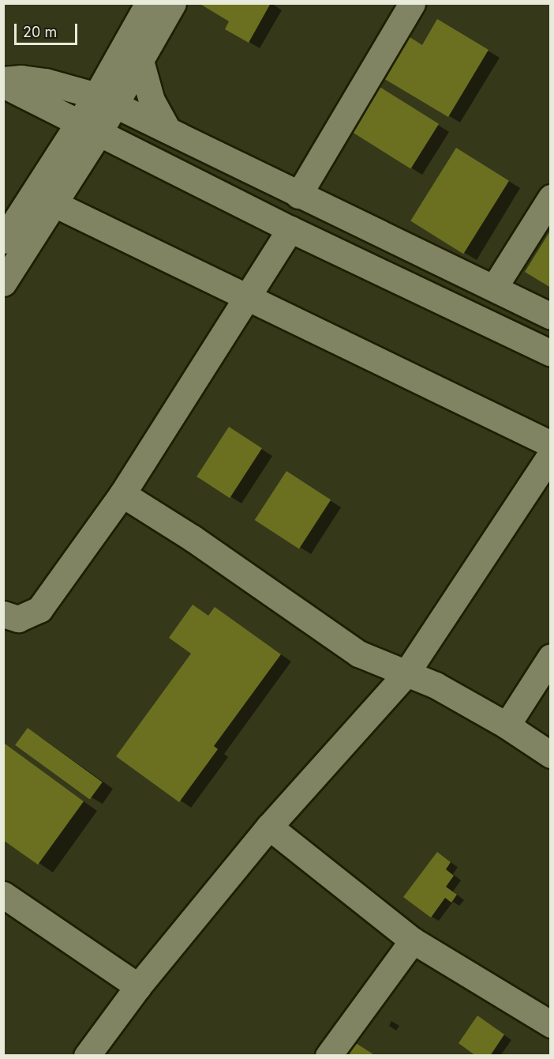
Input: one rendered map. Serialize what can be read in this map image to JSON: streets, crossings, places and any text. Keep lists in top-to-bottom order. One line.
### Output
{"scale_bar":"20 m"}
